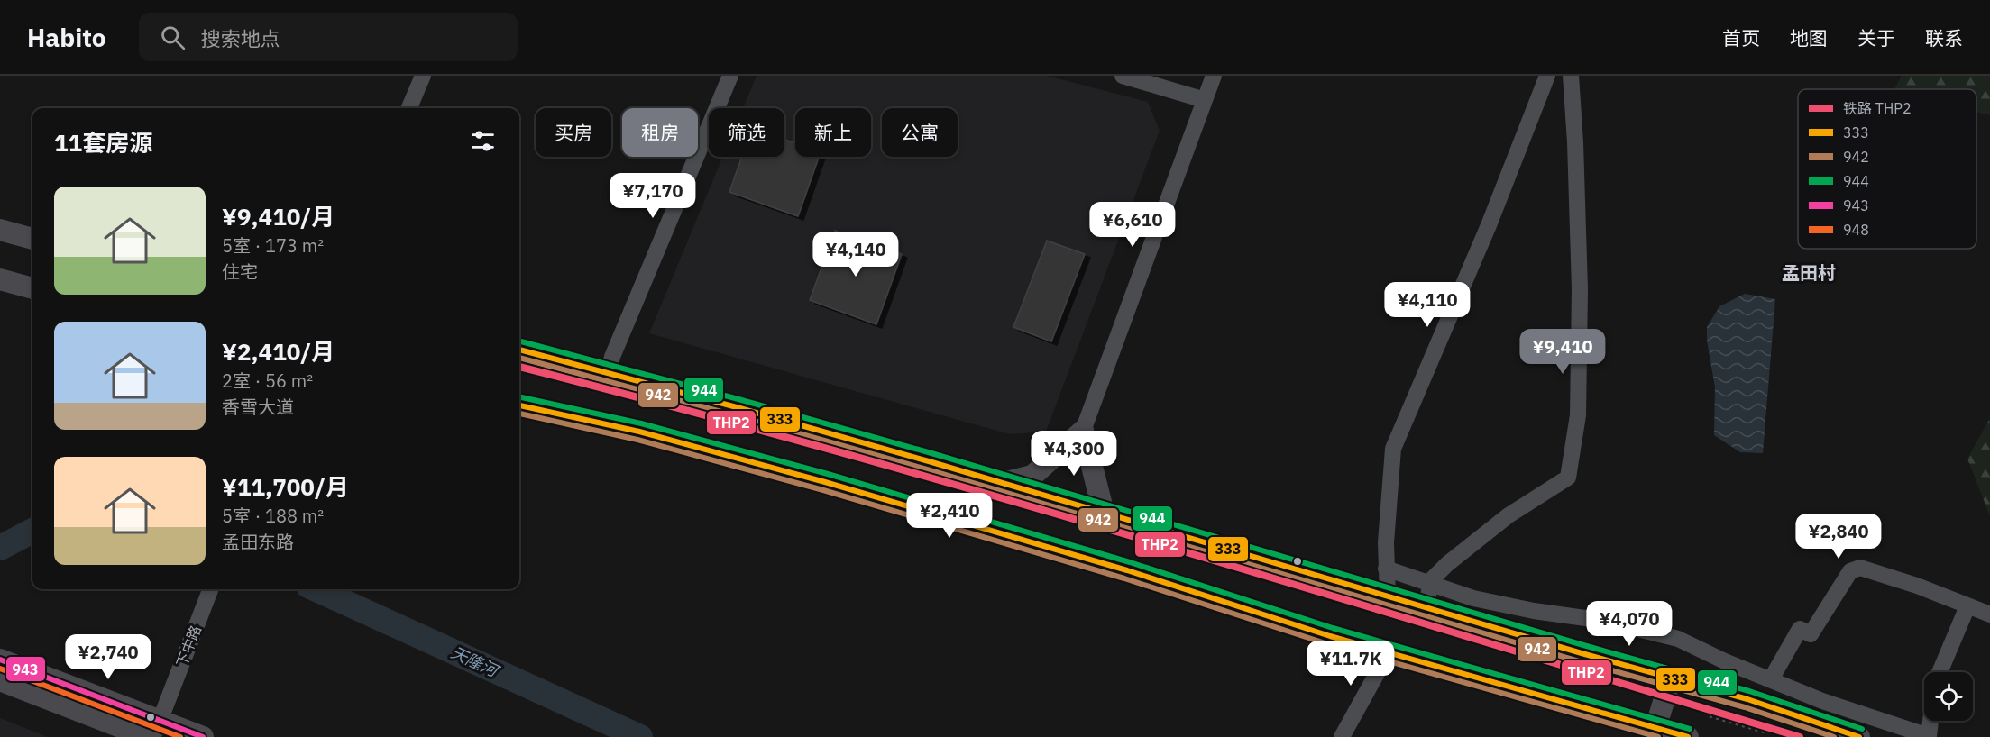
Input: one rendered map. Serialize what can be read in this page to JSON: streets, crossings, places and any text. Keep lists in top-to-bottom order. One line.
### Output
{"streets":{"street":["下中路"]},"districts":["孟田村"],"water":["天隆河"],"lines":["transit line 944","transit line 333","transit line 942","rail line THP2","transit line 943","transit line 948"],"legend":["铁路 THP2","333","942","944","943","948"],"page":{"header":"Habito","search":"搜索地点","nav":["首页","地图","关于","联系"],"chip":["买房","租房","筛选","新上","公寓"],"heading":"11套房源","price":["¥7,170","¥6,610","¥4,140","¥4,110","¥9,410","¥4,300","¥2,410","¥2,840","¥4,070","¥2,740","¥11.7K"],"list":[{"name":"¥9,410/月","note":"5室 · 173 m² · 住宅"},{"name":"¥2,410/月","note":"2室 · 56 m² · 香雪大道"},{"name":"¥11,700/月","note":"5室 · 188 m² · 孟田东路"}]}}
